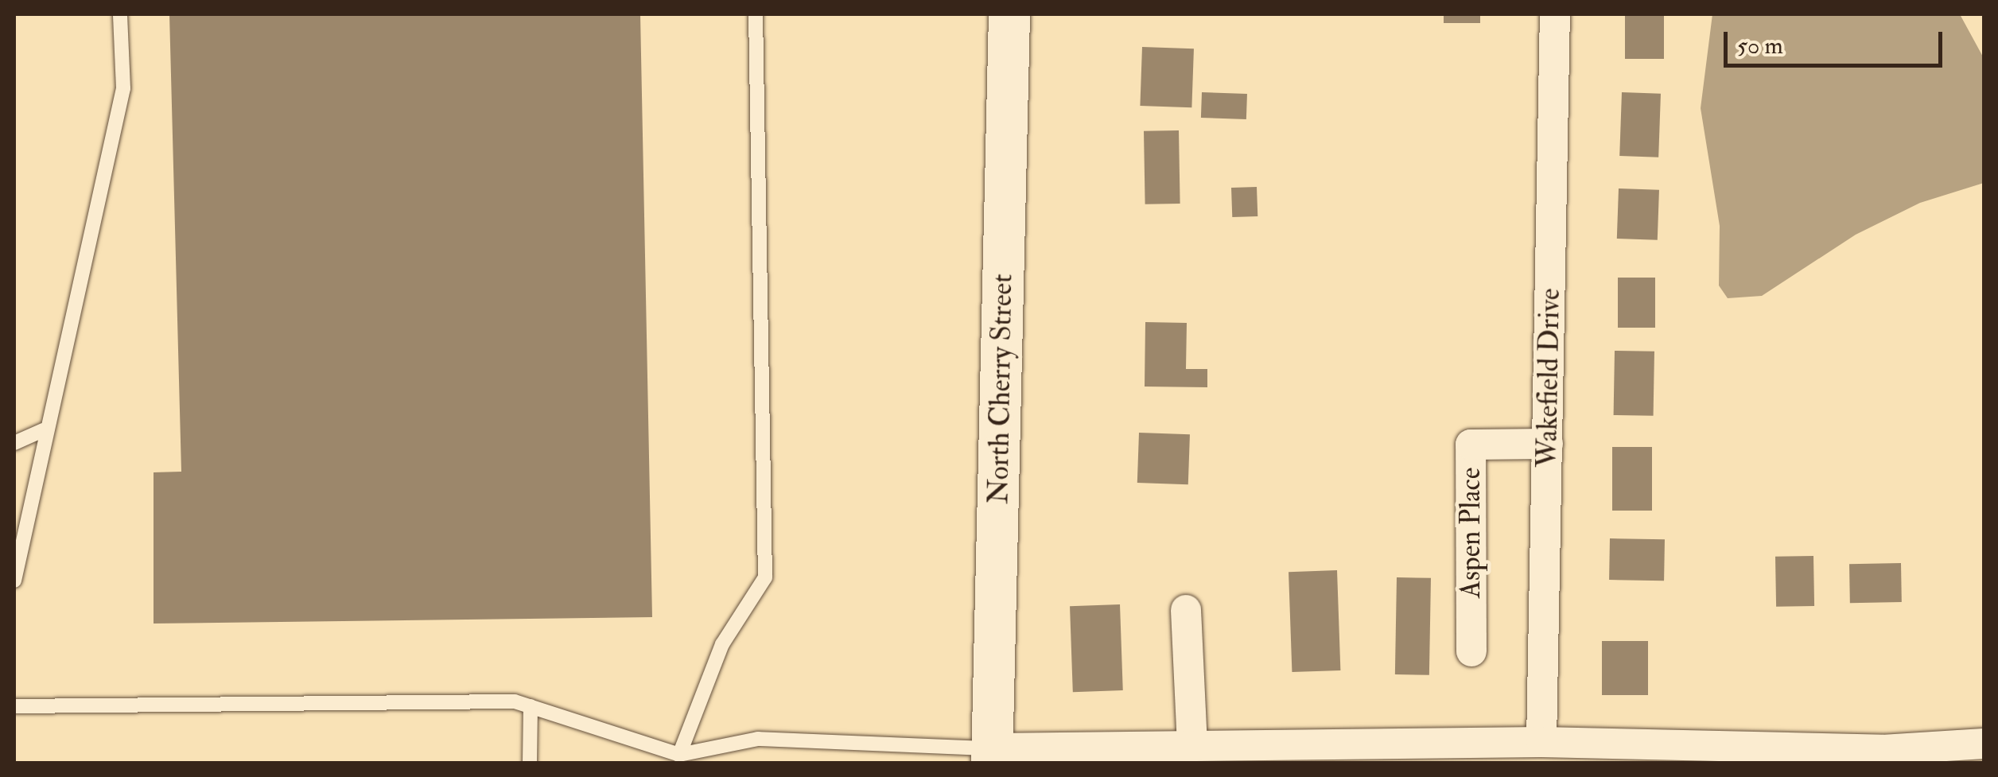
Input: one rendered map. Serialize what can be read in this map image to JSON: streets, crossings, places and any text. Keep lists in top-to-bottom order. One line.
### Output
{"streets":{"main road":["North Cherry Street"],"street":["Wakefield Drive","Aspen Place"]},"crossings":[["Wakefield Drive","Aspen Place"]],"scale_bar":"50 m"}
